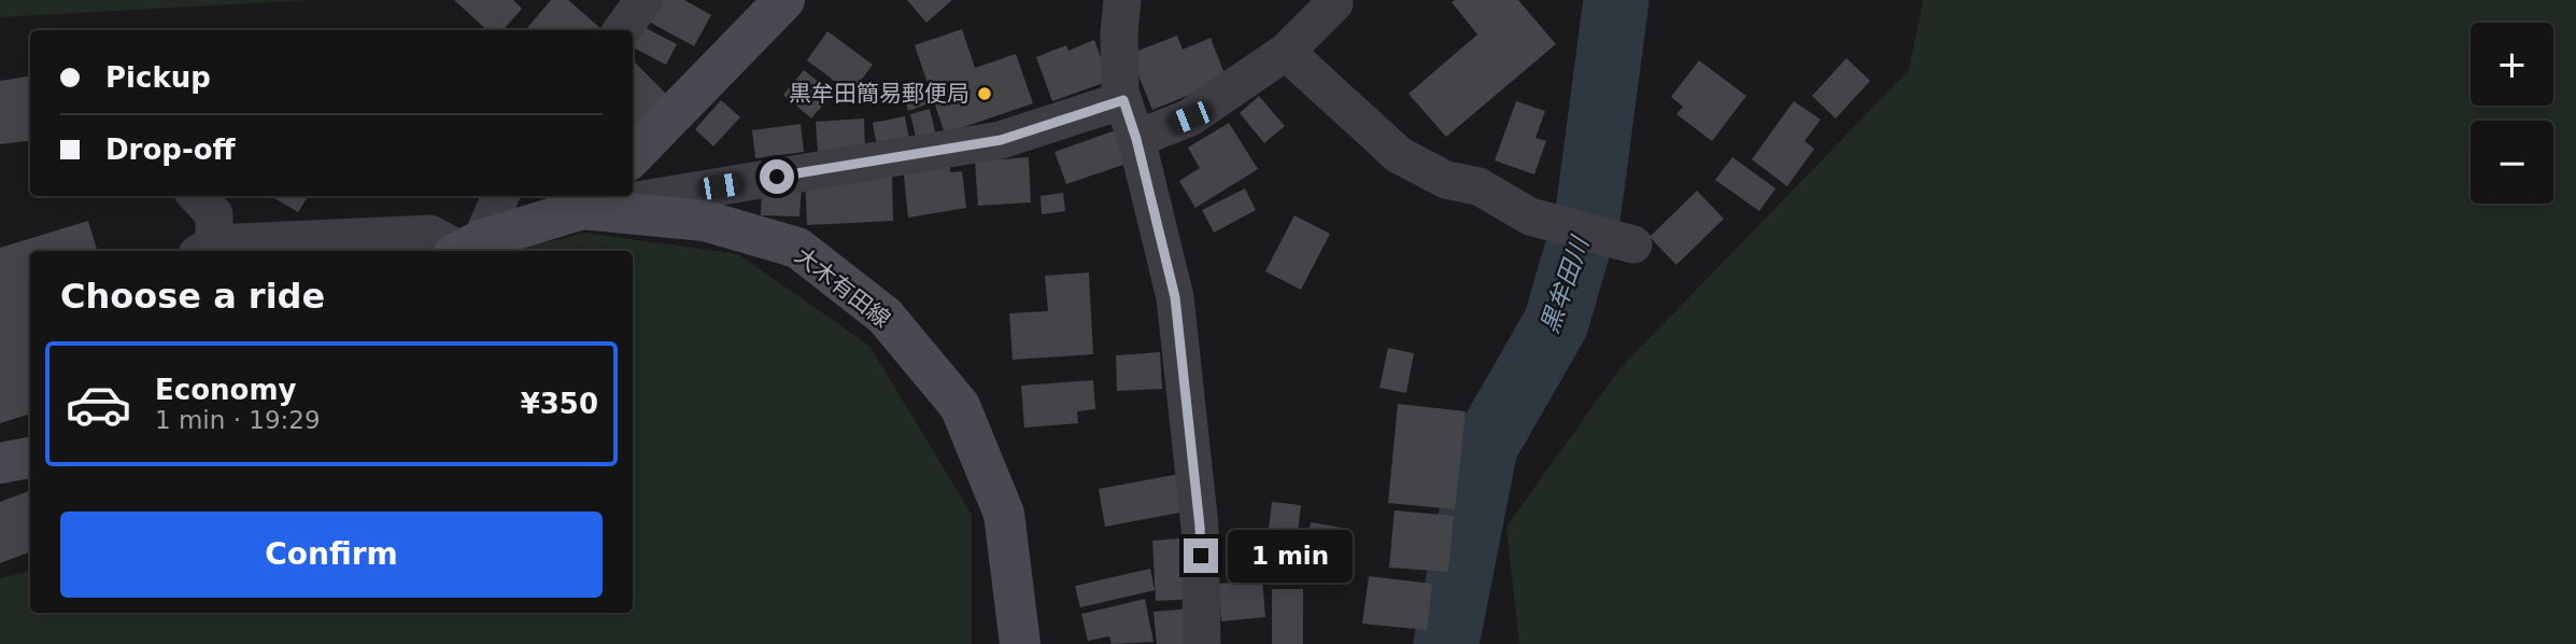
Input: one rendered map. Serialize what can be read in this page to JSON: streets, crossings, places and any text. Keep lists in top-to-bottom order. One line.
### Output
{"streets":{"main road":["大木有田線"]},"water":["黒牟田川"],"places":["黒牟田簡易郵便局"],"page":{"map_buttons":["+","−"],"banner":["Pickup","Drop-off"],"heading":"Choose a ride","list":[{"name":"Economy","note":"1 min · 19:29","value":"¥350"}],"buttons":"Confirm","bubble":"1 min"}}
